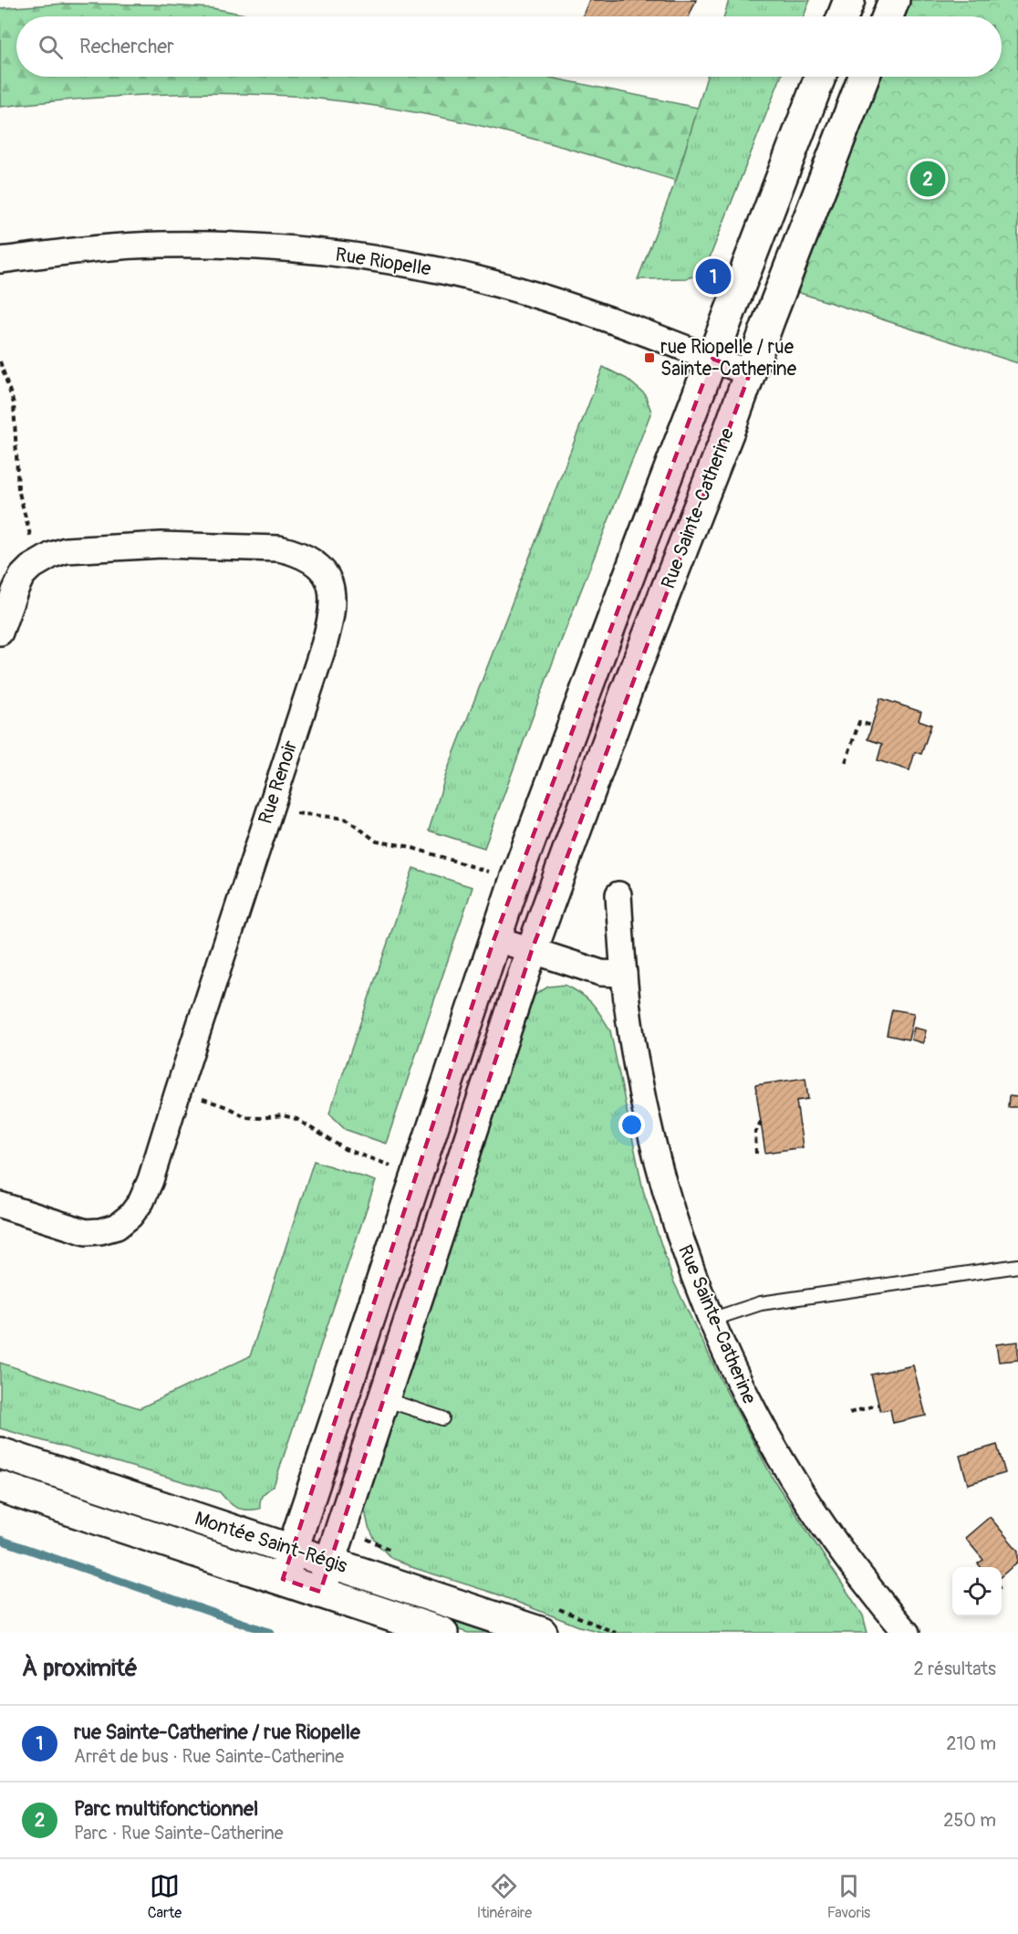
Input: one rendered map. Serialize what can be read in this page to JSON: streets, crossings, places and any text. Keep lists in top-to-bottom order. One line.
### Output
{"streets":{"street":["Rue Riopelle","Rue Sainte-Catherine","Rue Renoir","Montée Saint-Régis"]},"crossings":[["Rue Riopelle","Rue Sainte-Catherine"],["Rue Sainte-Catherine","Montée Saint-Régis"]],"places":{"transit":["rue Riopelle / rue Sainte-Catherine"]},"page":{"search":"Rechercher","pins":["2","1"],"heading":["À proximité","2 résultats"],"list":[{"mark":"1","name":"rue Sainte-Catherine / rue Riopelle","note":"Arrêt de bus · Rue Sainte-Catherine","value":"210 m"},{"mark":"2","name":"Parc multifonctionnel","note":"Parc · Rue Sainte-Catherine","value":"250 m"}],"nav":["Carte","Itinéraire","Favoris"]}}
